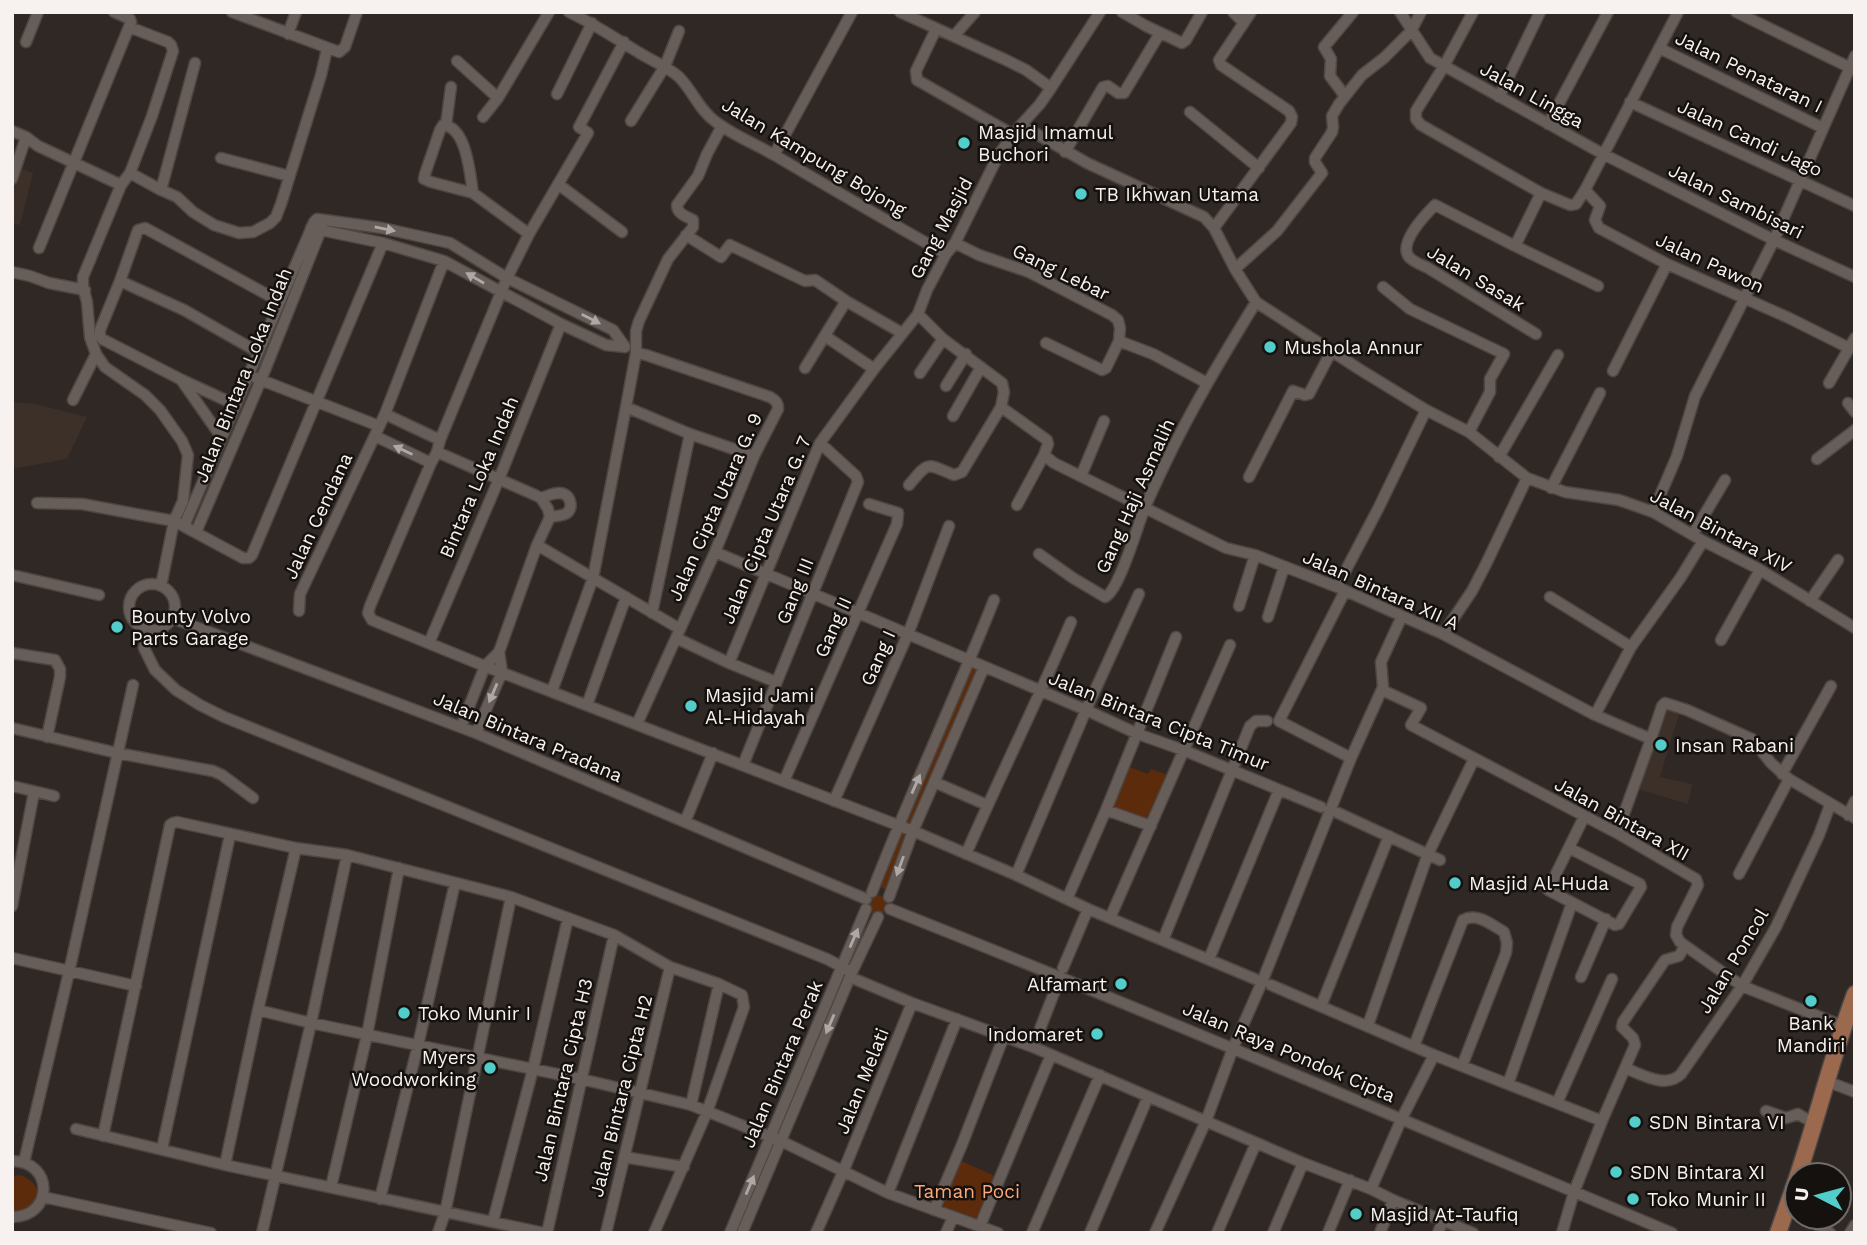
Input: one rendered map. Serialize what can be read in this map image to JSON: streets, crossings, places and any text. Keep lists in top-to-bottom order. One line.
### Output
{"streets":{"street":["Jalan Penataran I","Jalan Lingga","Jalan Candi Jago","Jalan Kampung Bojong","Jalan Sambisari","Gang Masjid","Jalan Pawon","Gang Lebar","Jalan Sasak","Jalan Bintara Loka Indah","Bintara Loka Indah","Gang Haji Asmalih","Jalan Cipta Utara G. 9","Jalan Cendana","Jalan Cipta Utara G. 7","Jalan Bintara XIV","Jalan Bintara XII A","Gang III","Gang II","Gang I","Jalan Bintara Cipta Timur","Jalan Bintara Pradana","Jalan Bintara XII","Jalan Poncol","Jalan Raya Pondok Cipta","Jalan Bintara Perak","Jalan Bintara Cipta H3","Jalan Melati","Jalan Bintara Cipta H2"]},"crossings":[["Jalan Lingga","Jalan Sambisari"],["Jalan Kampung Bojong","Gang Masjid"],["Gang Masjid","Gang Lebar"],["Gang Masjid","Jalan Cipta Utara G. 7"],["Gang Masjid","Jalan Bintara XIV"],["Gang Haji Asmalih","Jalan Bintara XIV"],["Gang Haji Asmalih","Jalan Bintara XII A"],["Jalan Cipta Utara G. 9","Jalan Bintara Cipta Timur"],["Jalan Cipta Utara G. 7","Gang III"],["Jalan Cipta Utara G. 7","Jalan Bintara Cipta Timur"],["Gang III","Jalan Bintara Cipta Timur"],["Gang II","Jalan Bintara Cipta Timur"],["Gang I","Jalan Bintara Cipta Timur"],["Jalan Bintara Cipta Timur","Jalan Bintara Perak"],["Jalan Bintara Pradana","Jalan Raya Pondok Cipta"],["Jalan Bintara Pradana","Jalan Bintara Perak"],["Jalan Raya Pondok Cipta","Jalan Bintara Perak"]],"parks":["Taman Poci"],"places":["Masjid Imamul Buchori","TB Ikhwan Utama","Mushola Annur","Bounty Volvo Parts Garage","Masjid Jami Al-Hidayah","Insan Rabani","Masjid Al-Huda","Alfamart","Bank Mandiri","Toko Munir I","Indomaret","Myers Woodworking","SDN Bintara VI","SDN Bintara XI","Toko Munir II","Masjid At-Taufiq"],"north":"left"}
